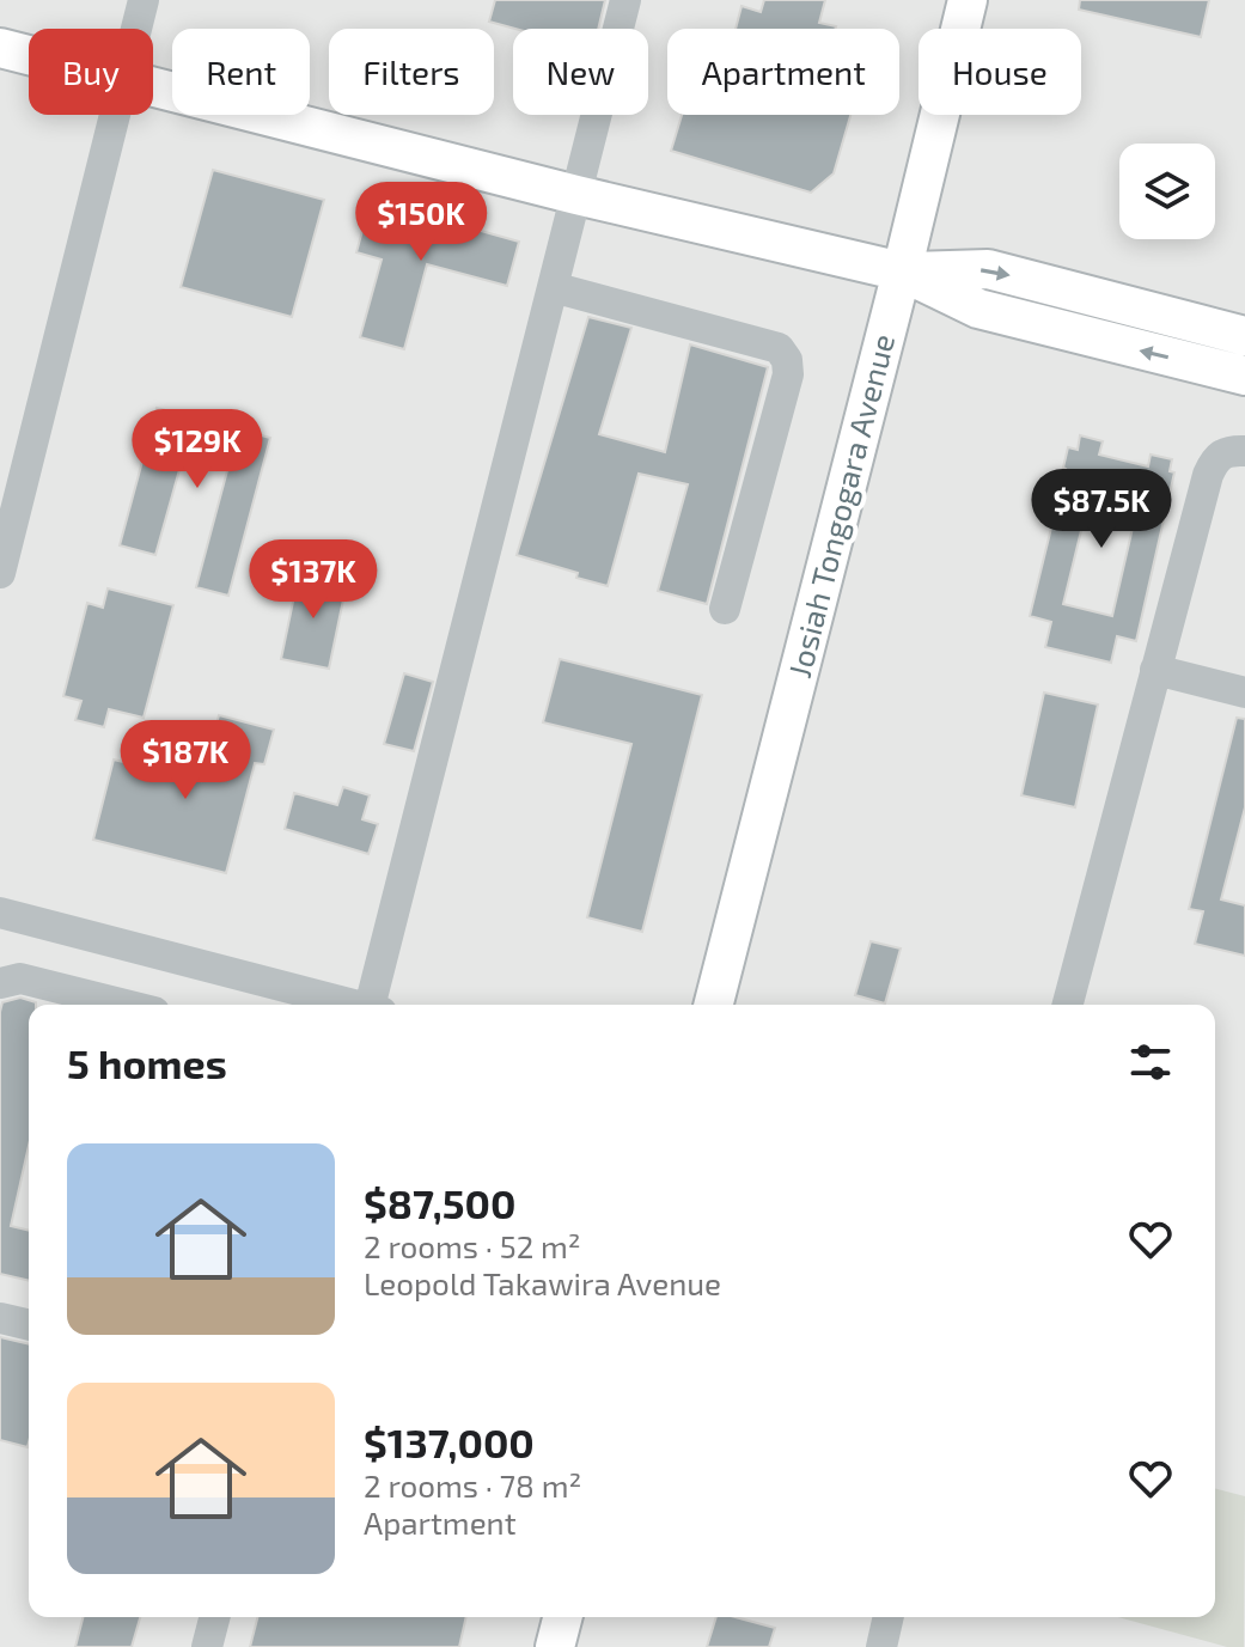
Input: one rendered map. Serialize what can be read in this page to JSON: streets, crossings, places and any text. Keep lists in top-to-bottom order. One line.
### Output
{"streets":{"main road":["Josiah Tongogara Avenue"]},"page":{"chip":["Buy","Rent","Filters","New","Apartment","House"],"price":["$150K","$129K","$87.5K","$137K","$187K"],"heading":"5 homes","list":[{"name":"$87,500","note":"2 rooms · 52 m² · Leopold Takawira Avenue"},{"name":"$137,000","note":"2 rooms · 78 m² · Apartment"}]}}
